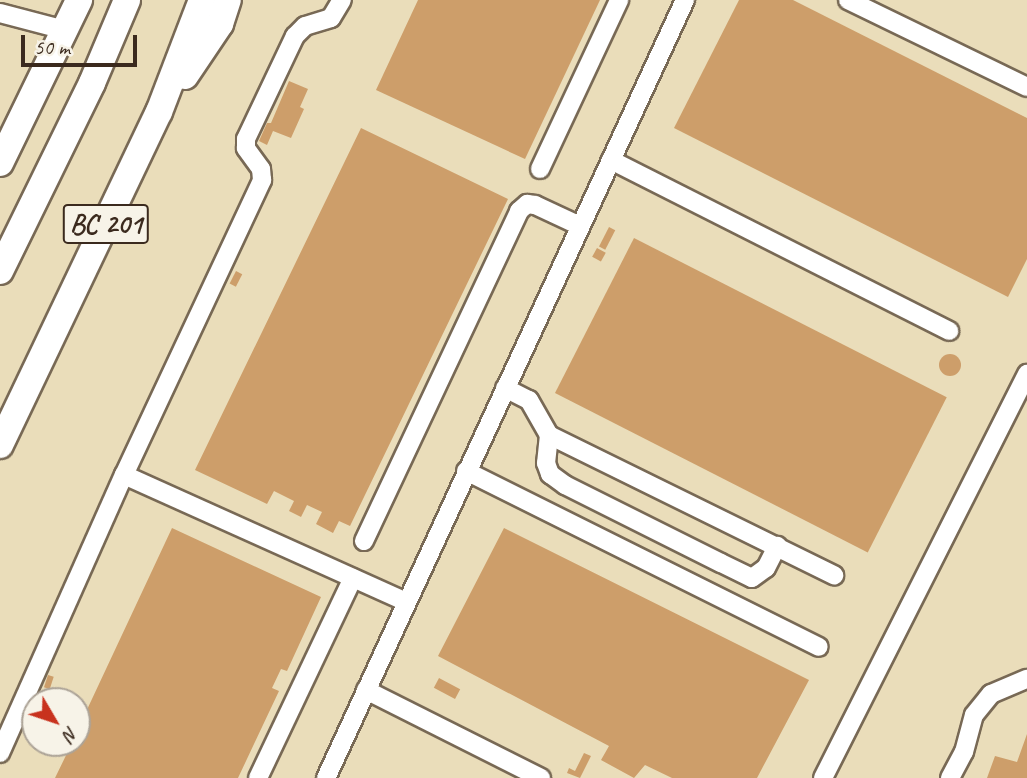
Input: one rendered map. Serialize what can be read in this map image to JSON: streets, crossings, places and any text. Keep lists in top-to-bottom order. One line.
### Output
{"streets":{"highway":["BC 201"]},"scale_bar":"50 m","north":"bottom right"}
